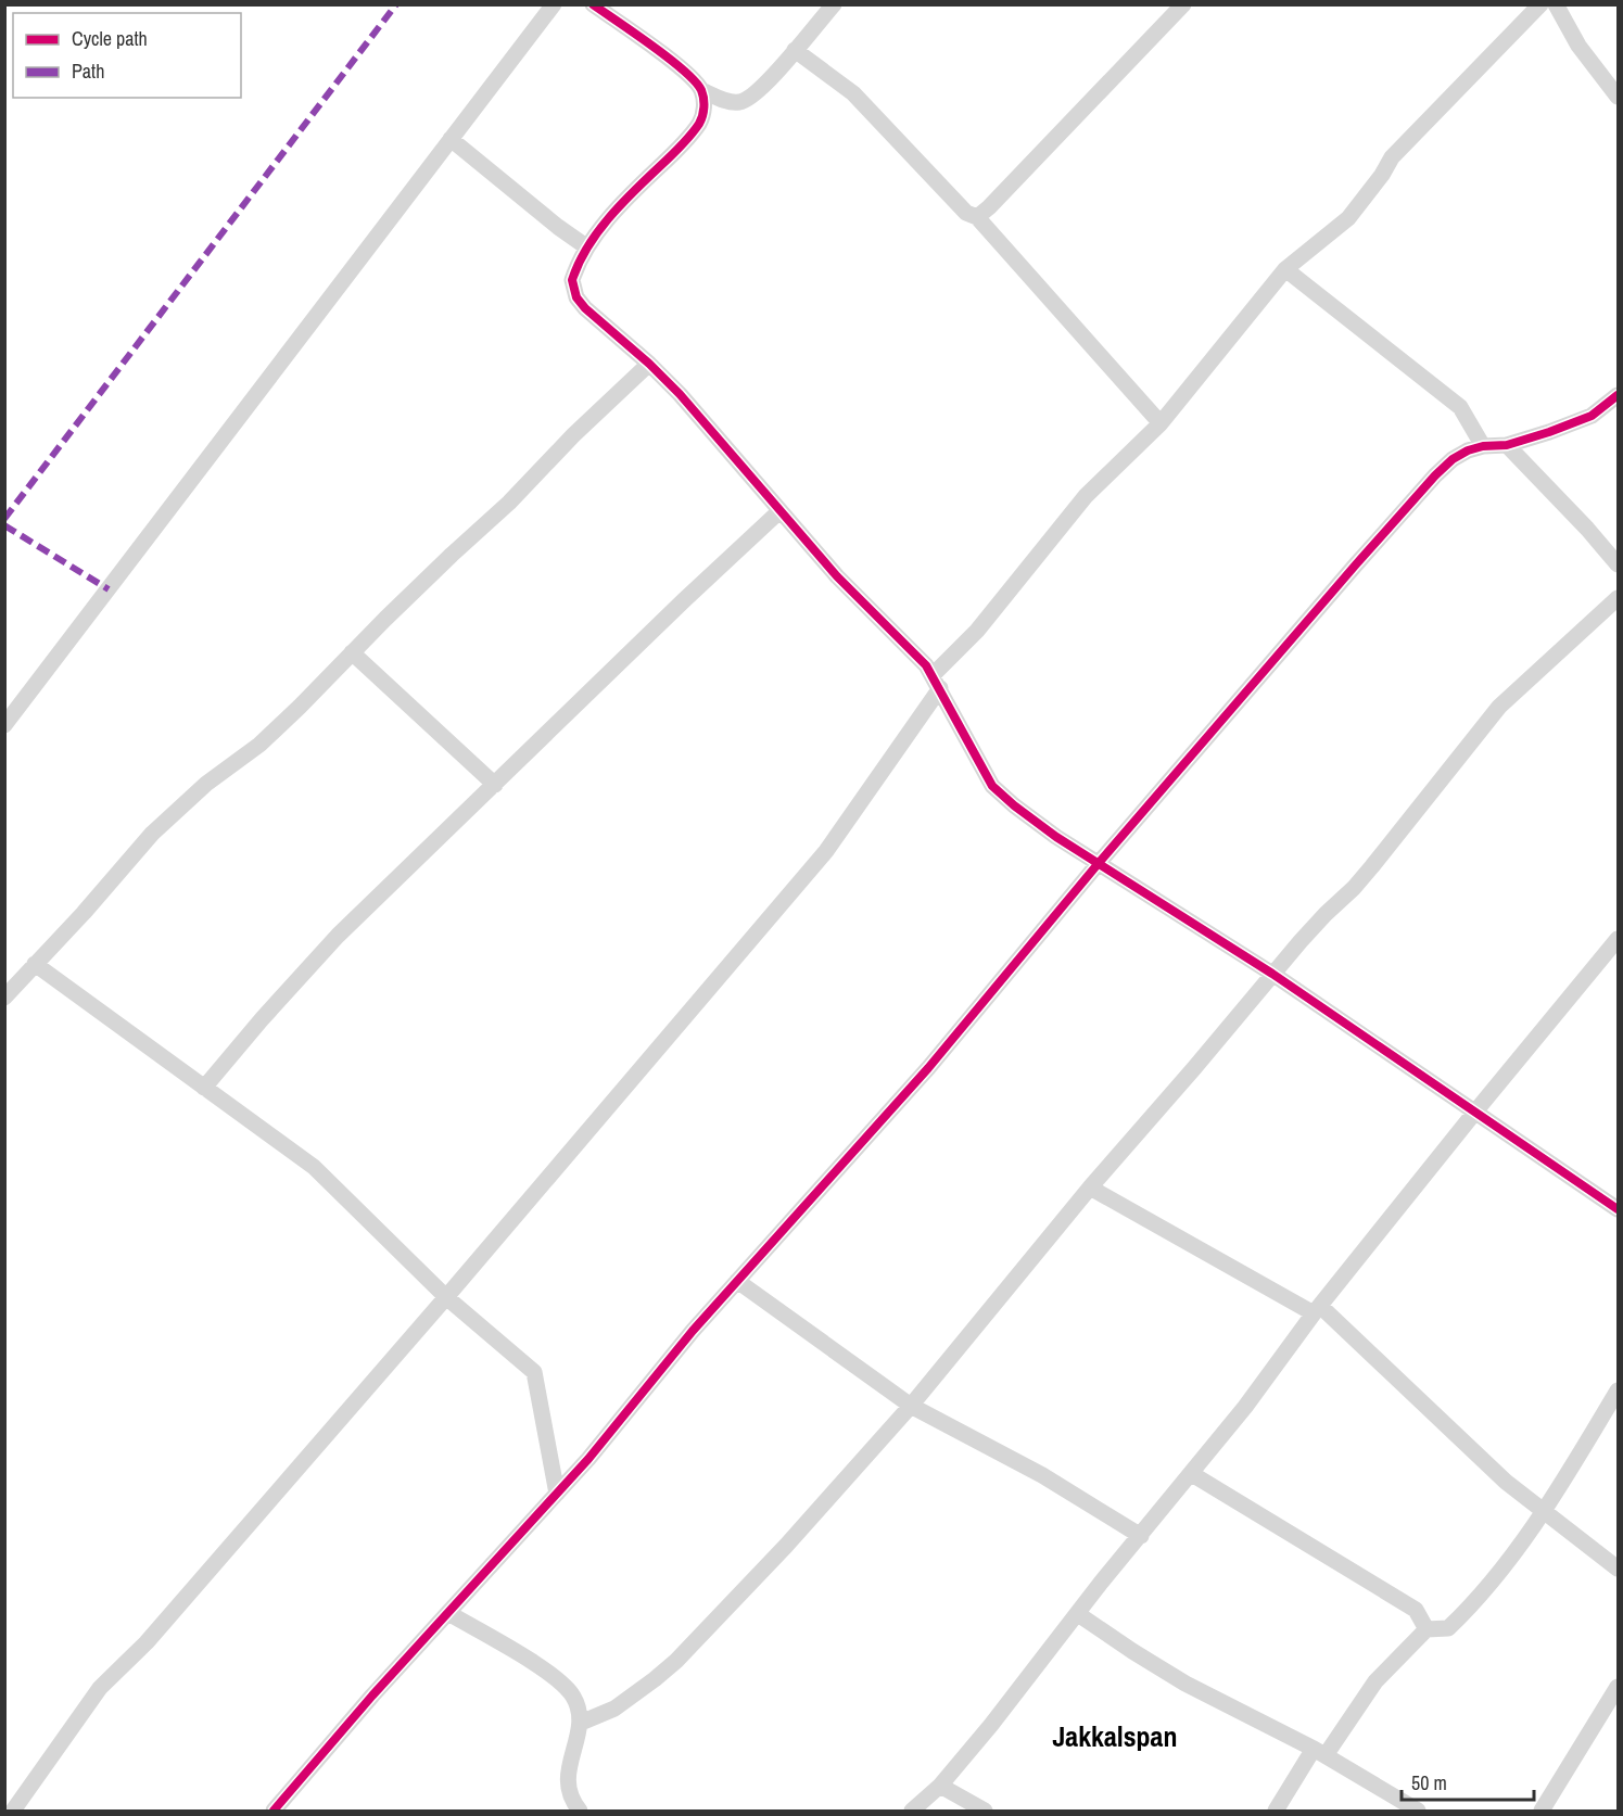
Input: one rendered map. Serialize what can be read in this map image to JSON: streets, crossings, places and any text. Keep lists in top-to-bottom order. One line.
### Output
{"districts":["Jakkalspan"],"legend":["Cycle path","Path"],"scale_bar":"50 m"}
